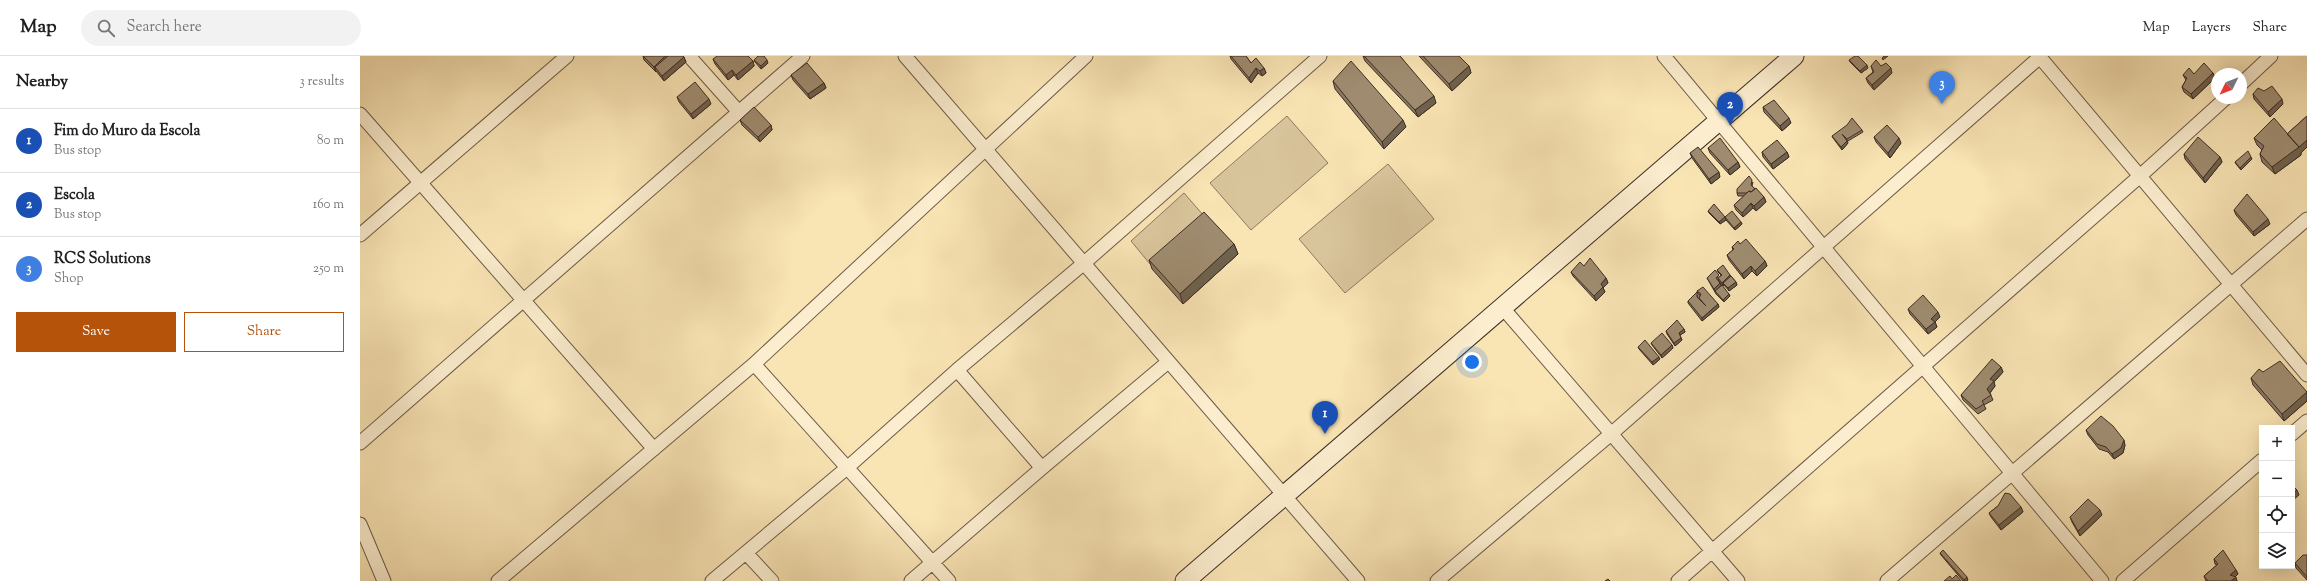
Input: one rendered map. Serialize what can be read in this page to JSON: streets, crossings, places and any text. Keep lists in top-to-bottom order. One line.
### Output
{"north":"bottom left","page":{"header":"Map","search":"Search here","nav":["Map","Layers","Share"],"heading":["Nearby","3 results"],"pins":["3","2","1"],"list":[{"mark":"1","name":"Fim do Muro da Escola","note":"Bus stop","value":"80 m"},{"mark":"2","name":"Escola","note":"Bus stop","value":"160 m"},{"mark":"3","name":"RCS Solutions","note":"Shop","value":"250 m"}],"buttons":["Save","Share"],"map_buttons":["+","−"]}}
